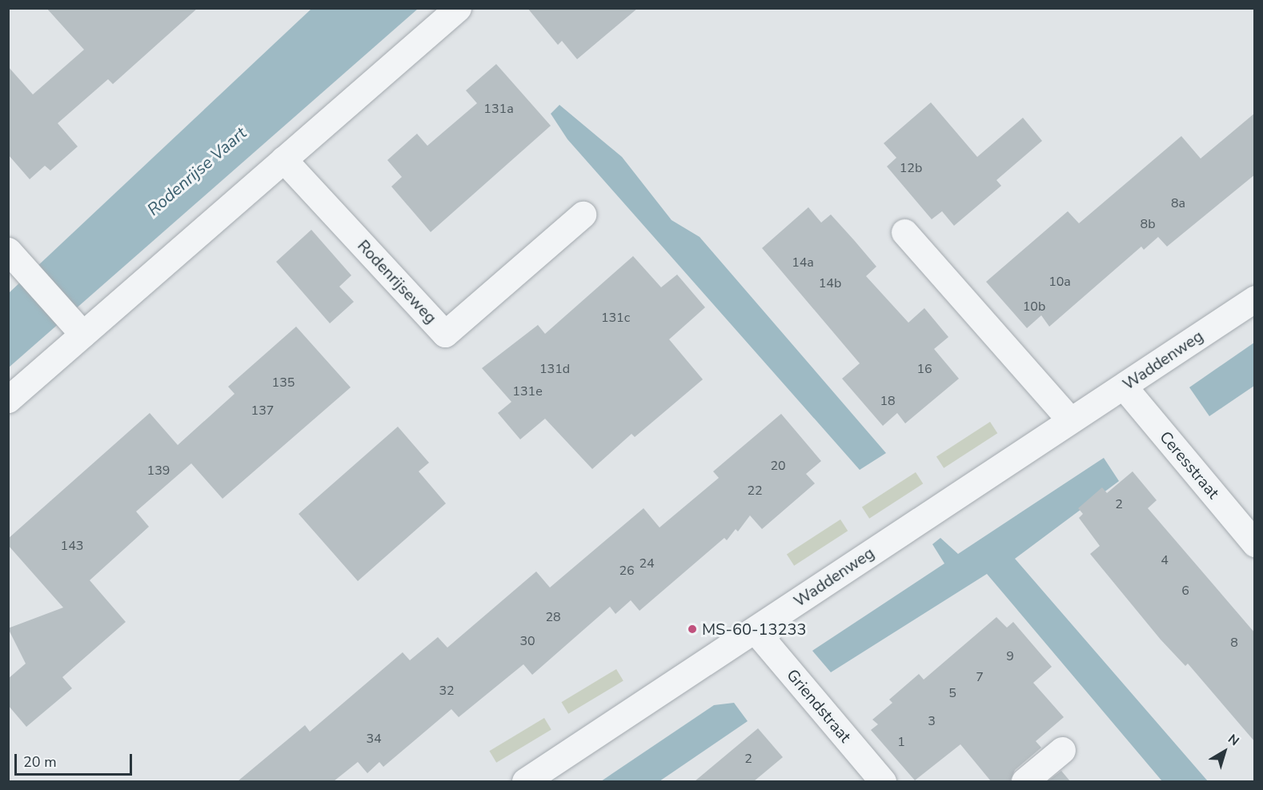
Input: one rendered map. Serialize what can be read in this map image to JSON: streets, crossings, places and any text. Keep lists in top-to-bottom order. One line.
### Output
{"streets":{"street":["Rodenrijseweg","Waddenweg","Ceresstraat","Griendstraat"]},"crossings":[["Waddenweg","Ceresstraat"],["Waddenweg","Griendstraat"]],"water":["Rodenrijse Vaart"],"places":["MS-60-13233"],"house_numbers":["131a","12b","8a","8b","14a","10a","14b","10b","131c","131d","16","135","131e","18","137","20","139","22","2","143","4","24","26","6","28","30","8","9","7","32","5","3","34","1","2"],"scale_bar":"20 m","north":"top right"}
